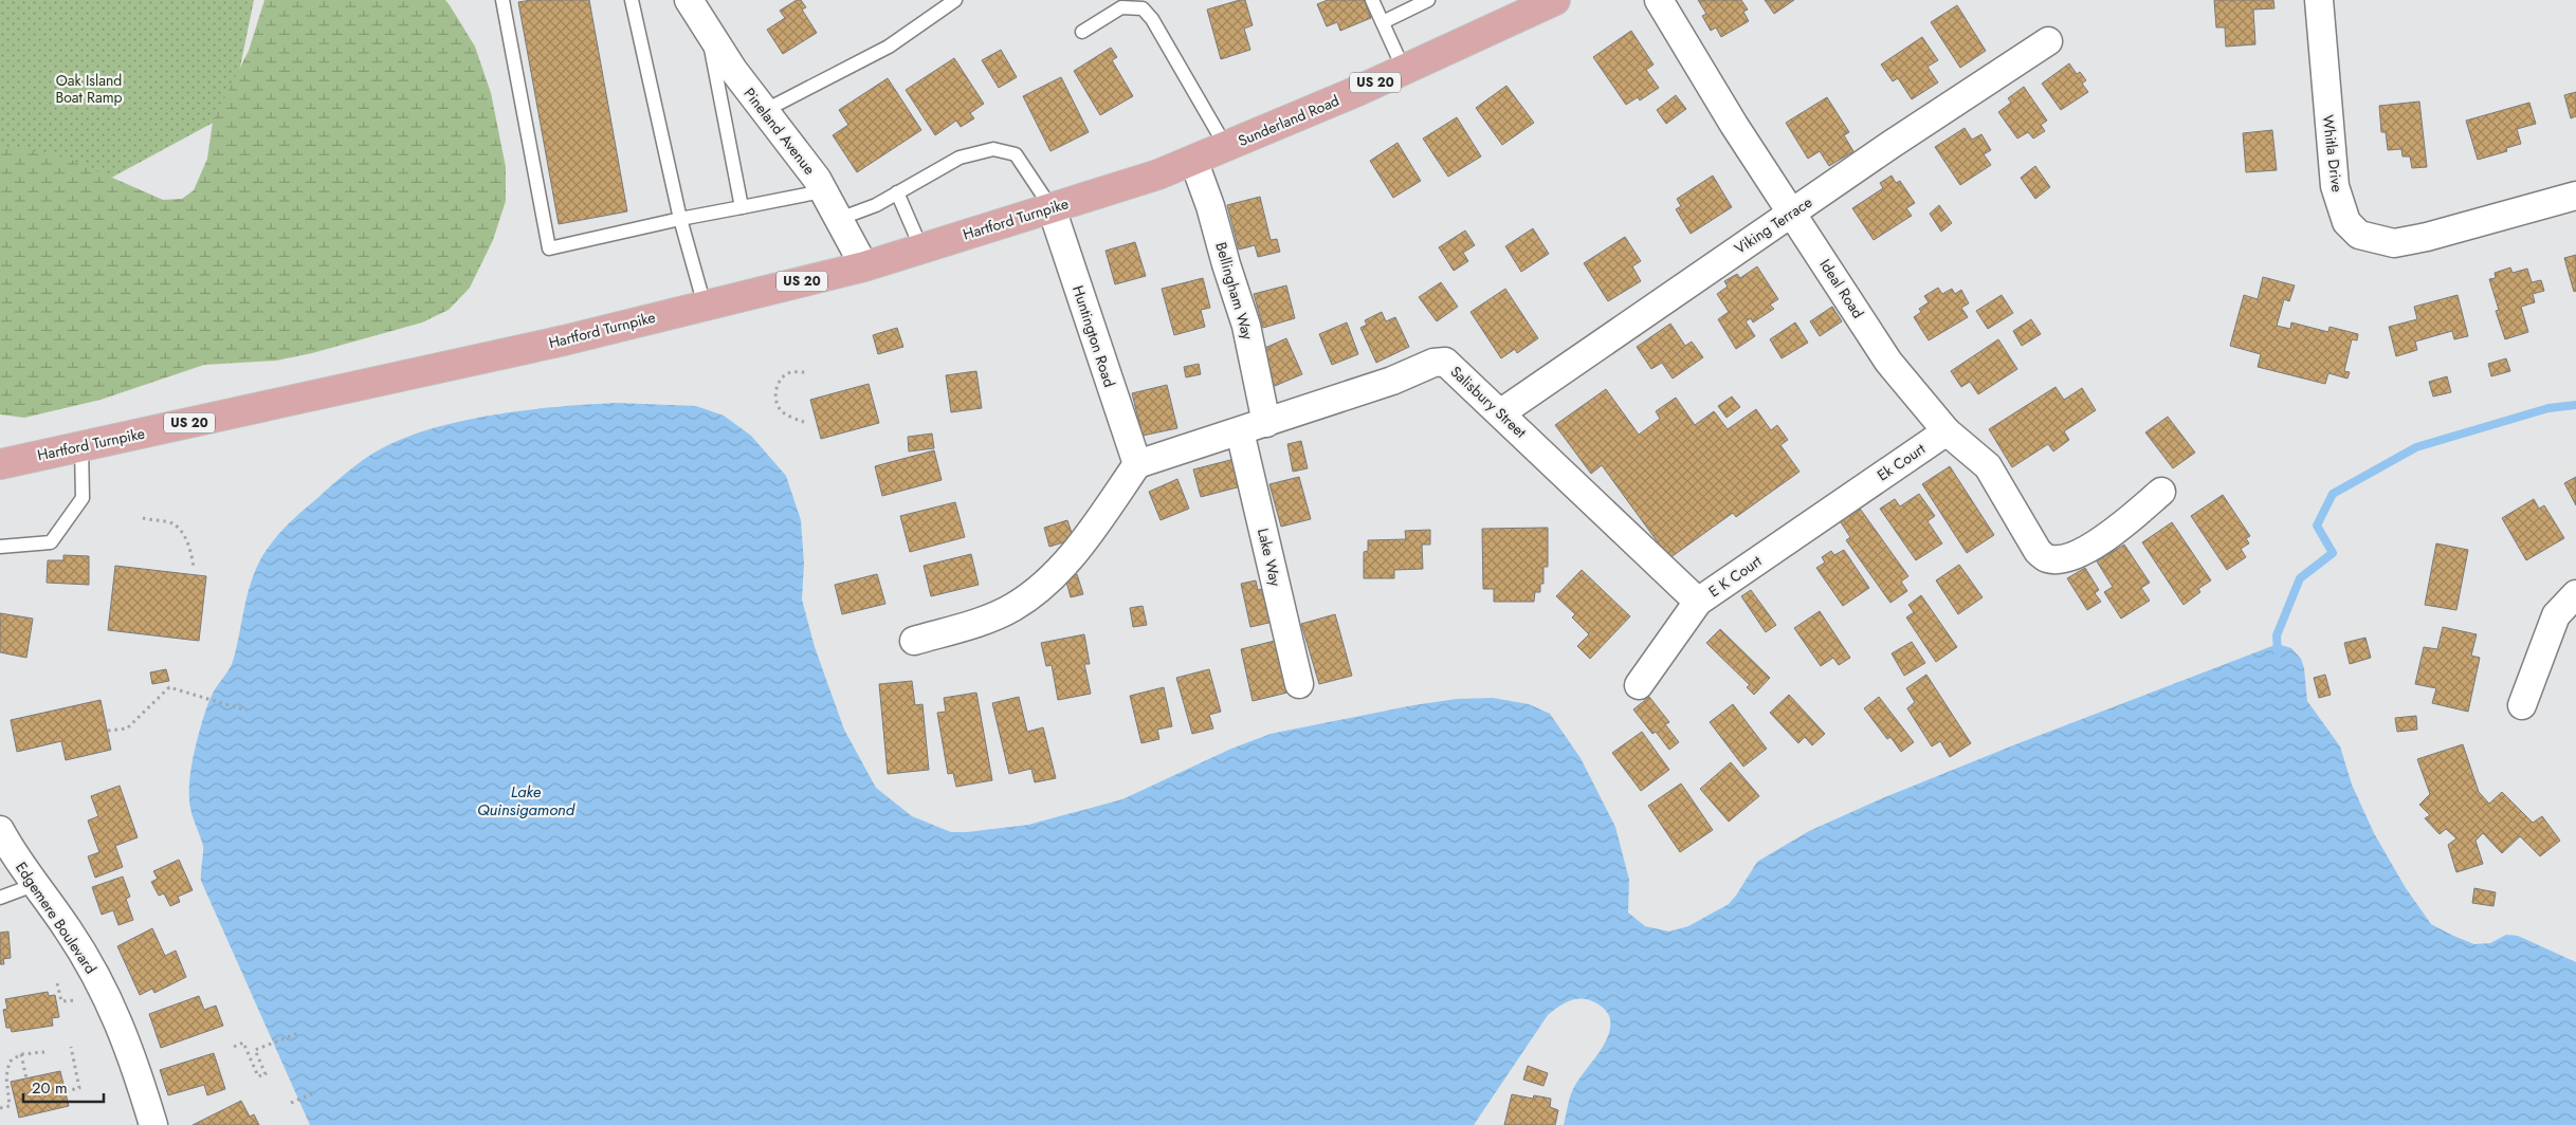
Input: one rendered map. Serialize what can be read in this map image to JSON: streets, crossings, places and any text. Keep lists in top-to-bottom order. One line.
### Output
{"streets":{"main road":["US 20","Sunderland Road","Hartford Turnpike"],"street":["Pineland Avenue","Whitla Drive","Viking Terrace","Ideal Road","Bellingham Way","Huntington Road","Salisbury Street","Ek Court","Lake Way","E K Court","Edgemere Boulevard"]},"crossings":[["Sunderland Road","Hartford Turnpike"],["Sunderland Road","Bellingham Way"],["Pineland Avenue","Hartford Turnpike"],["Hartford Turnpike","Bellingham Way"],["Hartford Turnpike","Huntington Road"],["Viking Terrace","Ideal Road"],["Viking Terrace","Salisbury Street"],["Ideal Road","Ek Court"],["Bellingham Way","Salisbury Street"],["Huntington Road","Salisbury Street"],["Salisbury Street","Lake Way"],["Salisbury Street","E K Court"],["Ek Court","E K Court"]],"water":["Lake Quinsigamond"],"parks":["Oak Island Boat Ramp"],"scale_bar":"20 m"}
